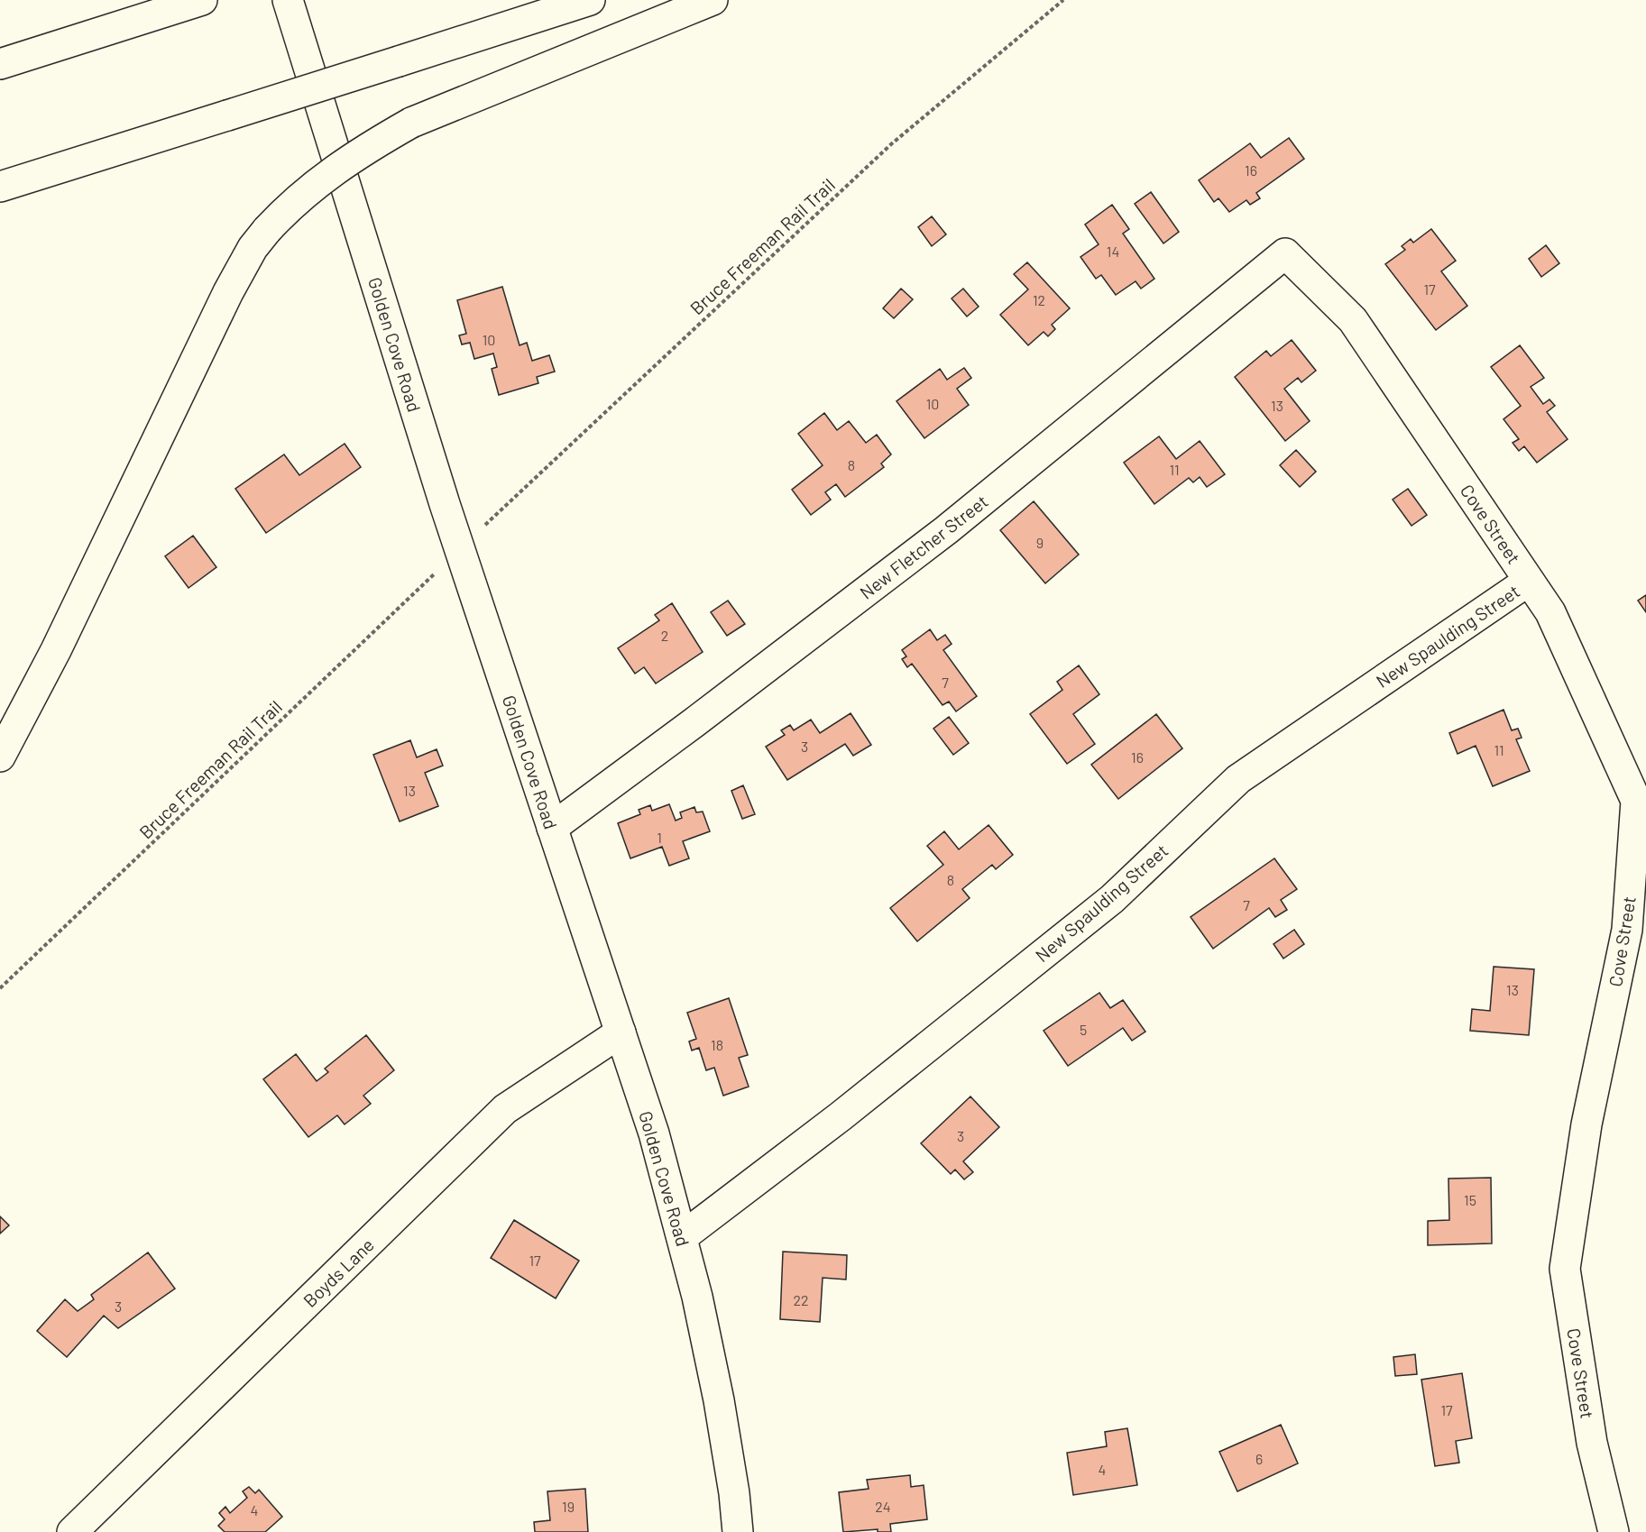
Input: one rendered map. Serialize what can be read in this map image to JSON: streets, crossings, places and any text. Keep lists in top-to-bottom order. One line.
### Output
{"streets":{"main road":["Golden Cove Road","Cove Street","New Fletcher Street","New Spaulding Street","Boyds Lane"],"path":["Bruce Freeman Rail Trail"]},"crossings":[["Golden Cove Road","New Fletcher Street"],["Golden Cove Road","New Spaulding Street"],["Golden Cove Road","Boyds Lane"],["Cove Street","New Fletcher Street"],["Cove Street","New Spaulding Street"]],"house_numbers":["16","14","17","12","10","10","13","8","11","9","2","7","3","11","16","13","1","8","7","13","5","18","3","15","17","22","3","17","6","4","19","24","4"]}
